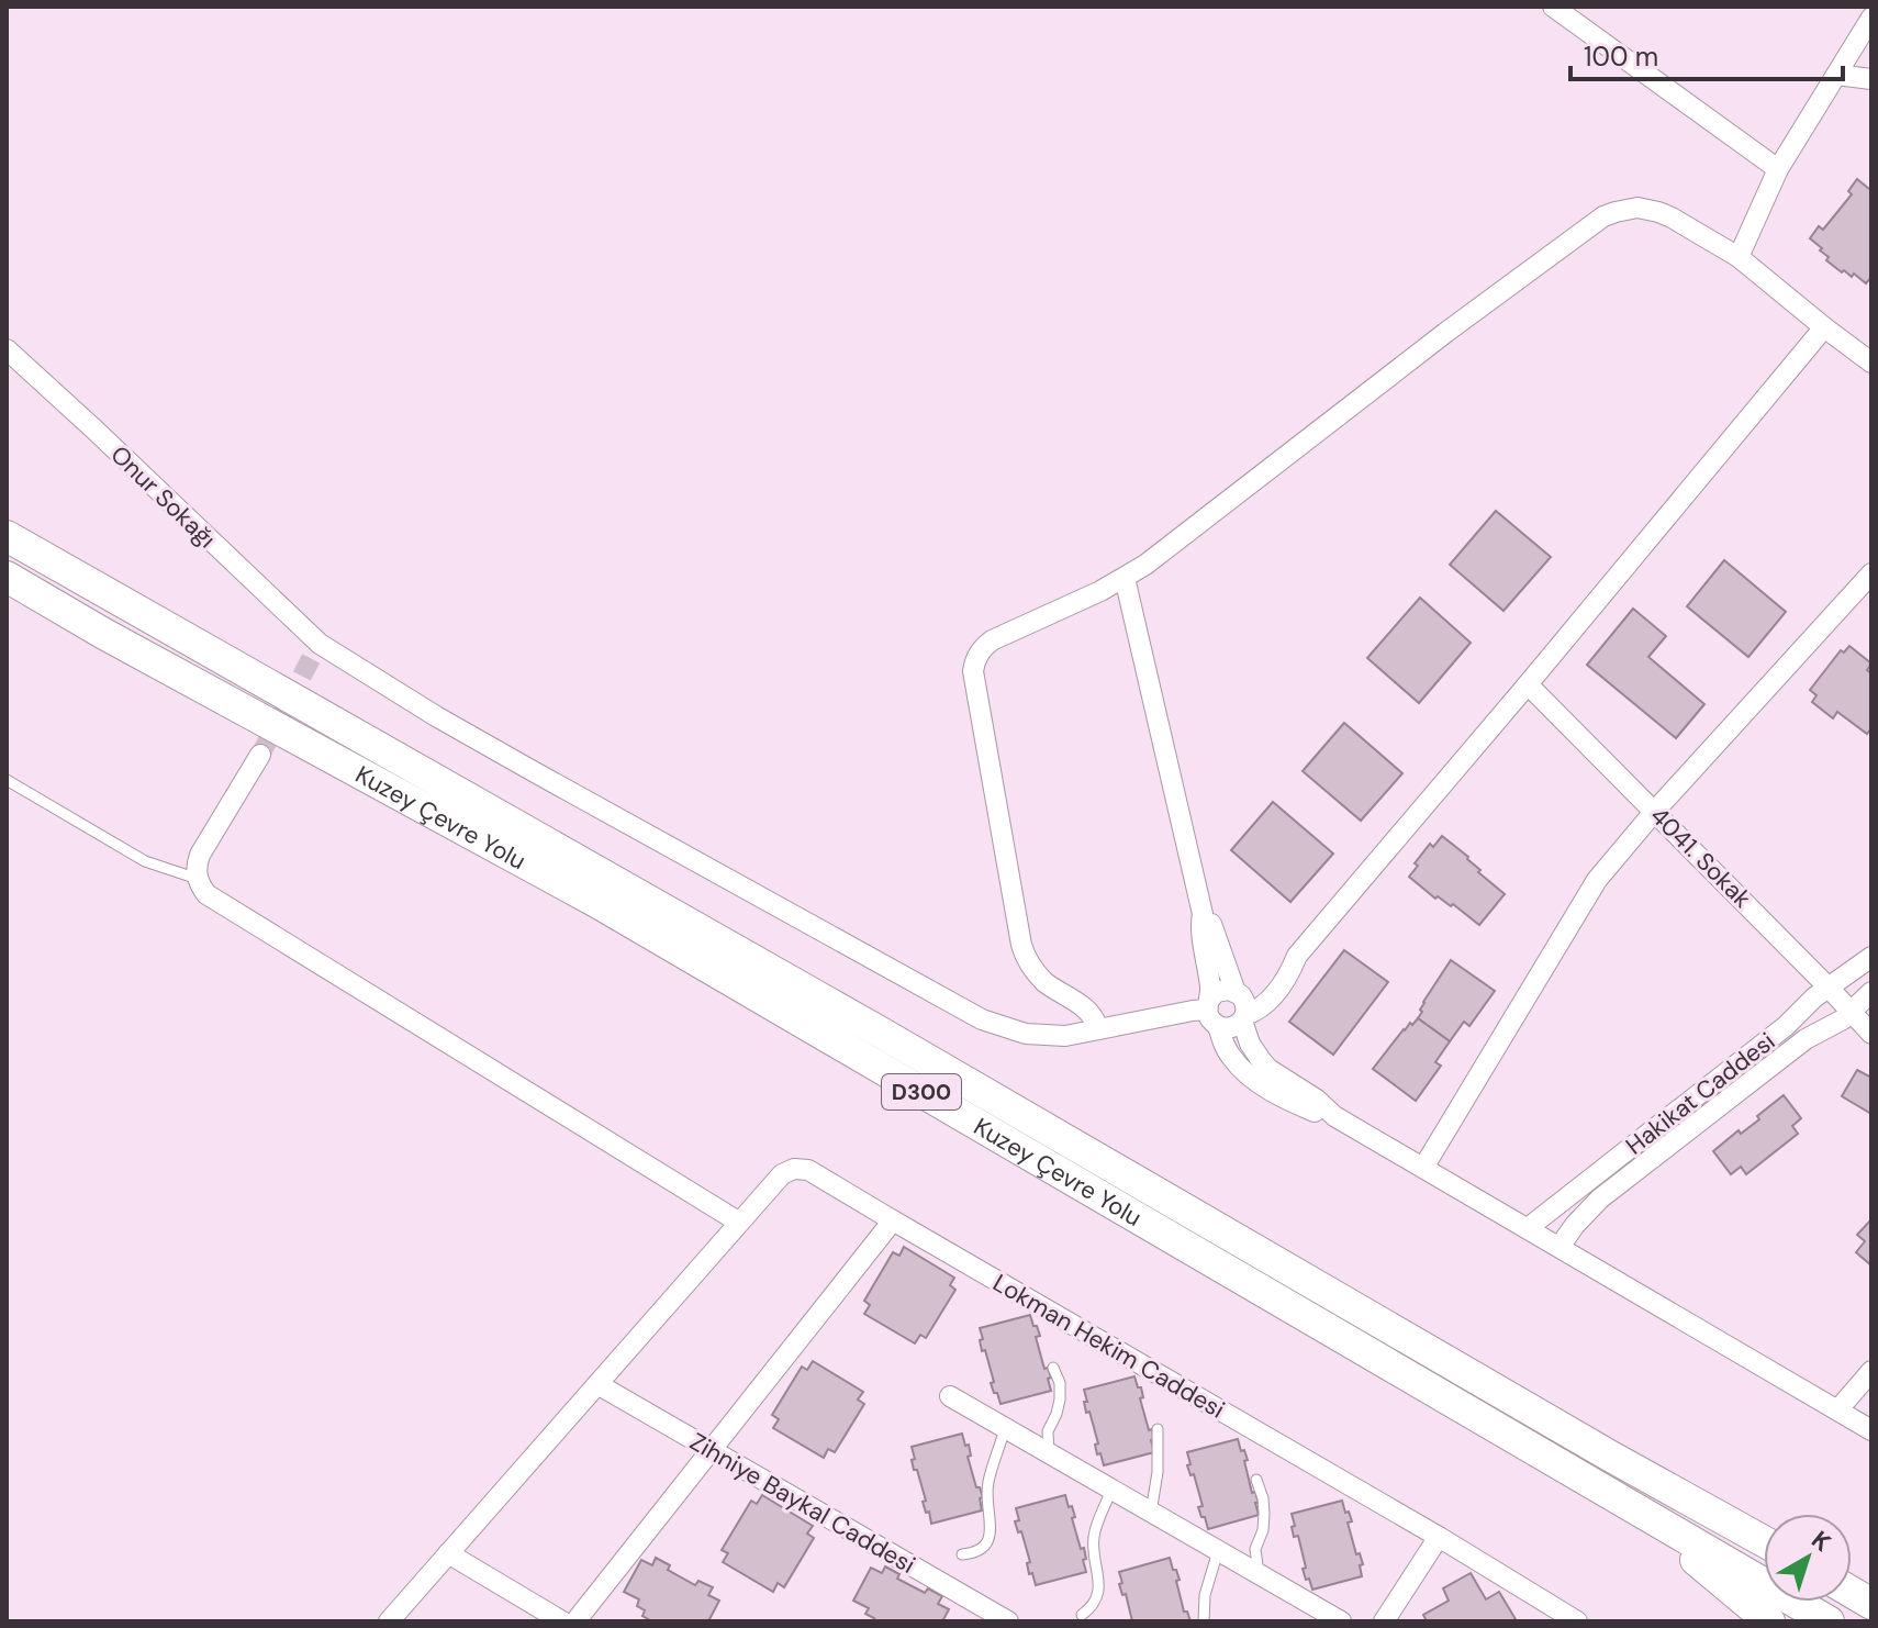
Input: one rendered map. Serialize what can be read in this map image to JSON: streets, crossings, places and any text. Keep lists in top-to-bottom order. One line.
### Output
{"streets":{"highway":["Kuzey Çevre Yolu","D300"],"street":["Onur Sokağı","4041. Sokak","Hakikat Caddesi","Lokman Hekim Caddesi","Zihniye Baykal Caddesi"]},"crossings":[["4041. Sokak","Hakikat Caddesi"]],"scale_bar":"100 m","north":"top right"}
